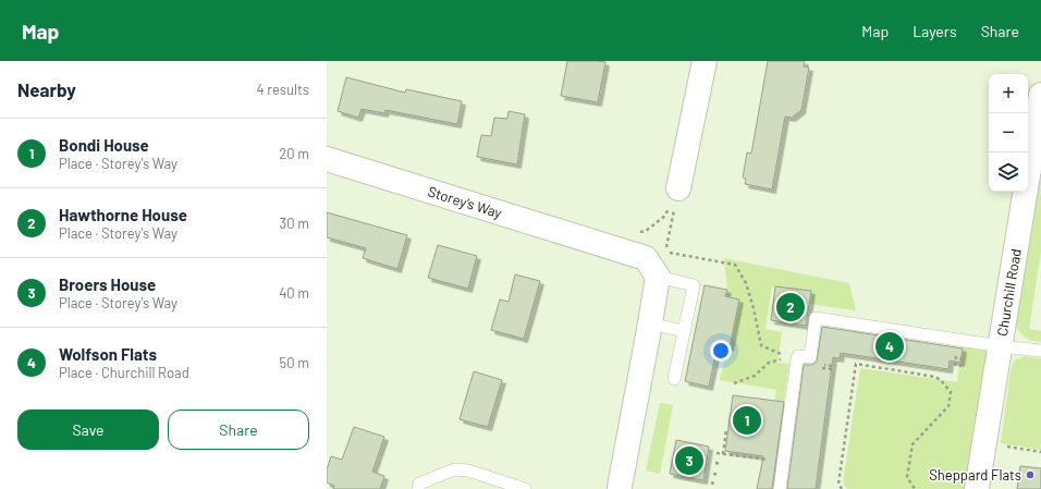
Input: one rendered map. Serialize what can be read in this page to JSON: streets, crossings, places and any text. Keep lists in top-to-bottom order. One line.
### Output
{"streets":{"street":["Storey's Way","Churchill Road"]},"places":["Sheppard Flats"],"page":{"header":"Map","nav":["Map","Layers","Share"],"heading":["Nearby","4 results"],"map_buttons":["+","−"],"list":[{"mark":"1","name":"Bondi House","note":"Place · Storey's Way","value":"20 m"},{"mark":"2","name":"Hawthorne House","note":"Place · Storey's Way","value":"30 m"},{"mark":"3","name":"Broers House","note":"Place · Storey's Way","value":"40 m"},{"mark":"4","name":"Wolfson Flats","note":"Place · Churchill Road","value":"50 m"}],"pins":["2","4","1","3"],"buttons":["Save","Share"]}}
